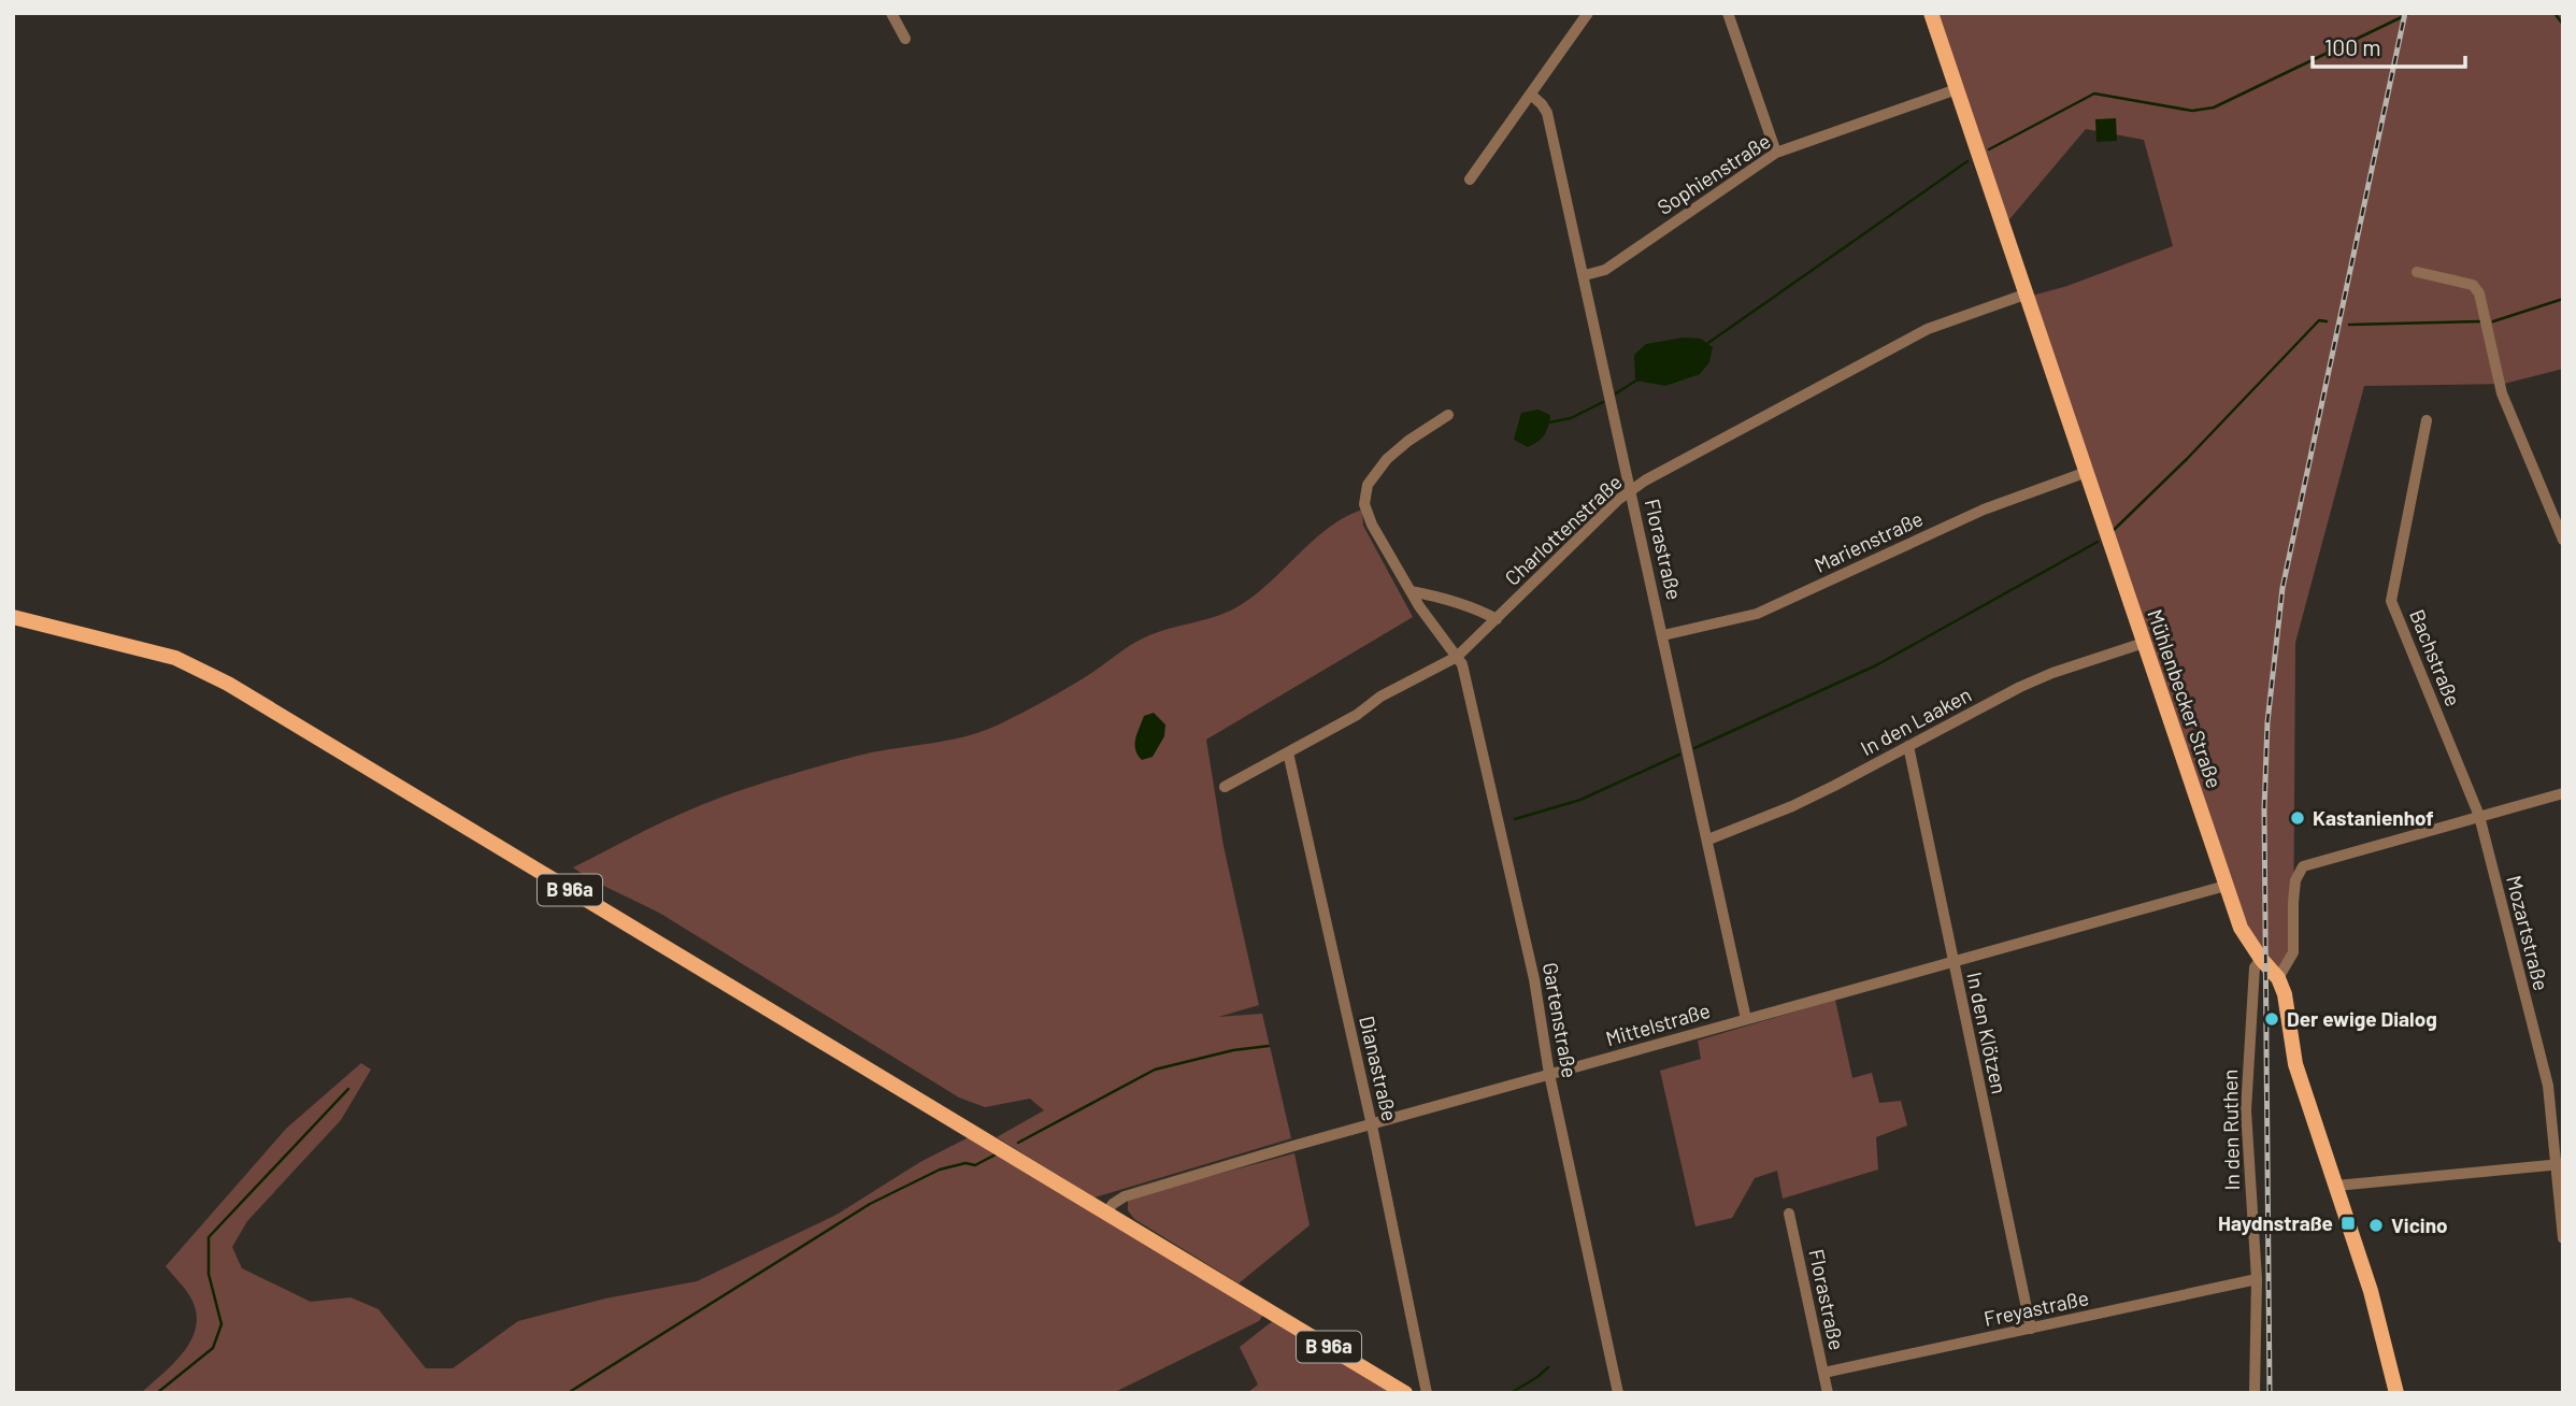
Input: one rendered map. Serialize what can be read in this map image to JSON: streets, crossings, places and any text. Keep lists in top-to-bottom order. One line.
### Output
{"streets":{"main road":["Mühlenbecker Straße","B 96a"],"street":["Sophienstraße","Charlottenstraße","Marienstraße","Florastraße","Bachstraße","In den Laaken","Mozartstraße","Gartenstraße","Mittelstraße","In den Klötzen","Dianastraße","In den Ruthen","Freyastraße"]},"crossings":[["Sophienstraße","Florastraße"],["Sophienstraße","Mühlenbecker Straße"],["Charlottenstraße","Florastraße"],["Charlottenstraße","Mühlenbecker Straße"],["Charlottenstraße","Gartenstraße"],["Charlottenstraße","Dianastraße"],["Marienstraße","Florastraße"],["Marienstraße","Mühlenbecker Straße"],["Florastraße","In den Laaken"],["Florastraße","Mittelstraße"],["Florastraße","Freyastraße"],["Bachstraße","Mozartstraße"],["Mühlenbecker Straße","In den Laaken"],["Mühlenbecker Straße","Mittelstraße"],["Mühlenbecker Straße","In den Ruthen"],["In den Laaken","In den Klötzen"],["B 96a","Mittelstraße"],["Gartenstraße","Mittelstraße"],["Mittelstraße","In den Klötzen"],["Mittelstraße","Dianastraße"],["In den Klötzen","Freyastraße"],["In den Ruthen","Freyastraße"]],"places":{"other":["Kastanienhof","Der ewige Dialog","Vicino"],"transit":["Haydnstraße"]},"scale_bar":"100 m"}
